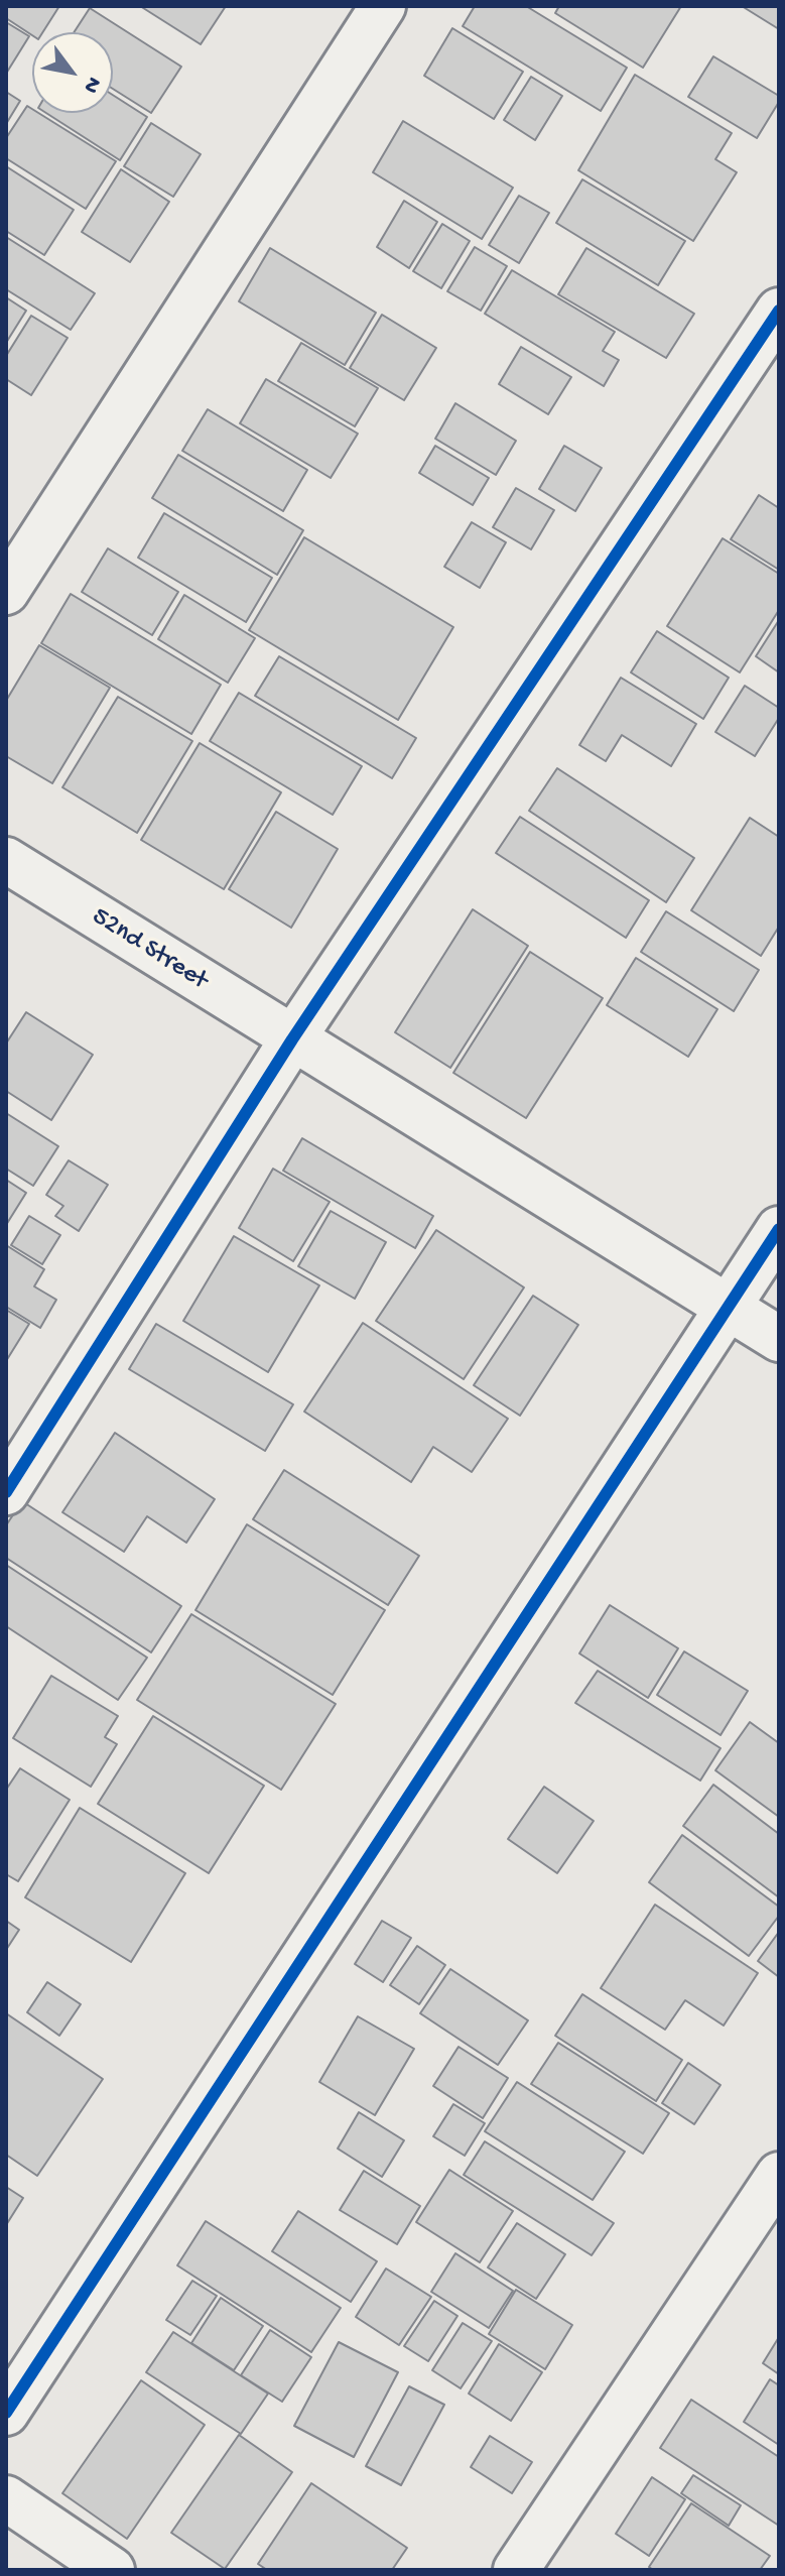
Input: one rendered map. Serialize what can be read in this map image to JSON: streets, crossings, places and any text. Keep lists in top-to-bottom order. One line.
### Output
{"streets":{"street":["52nd Street"]},"north":"bottom right"}
